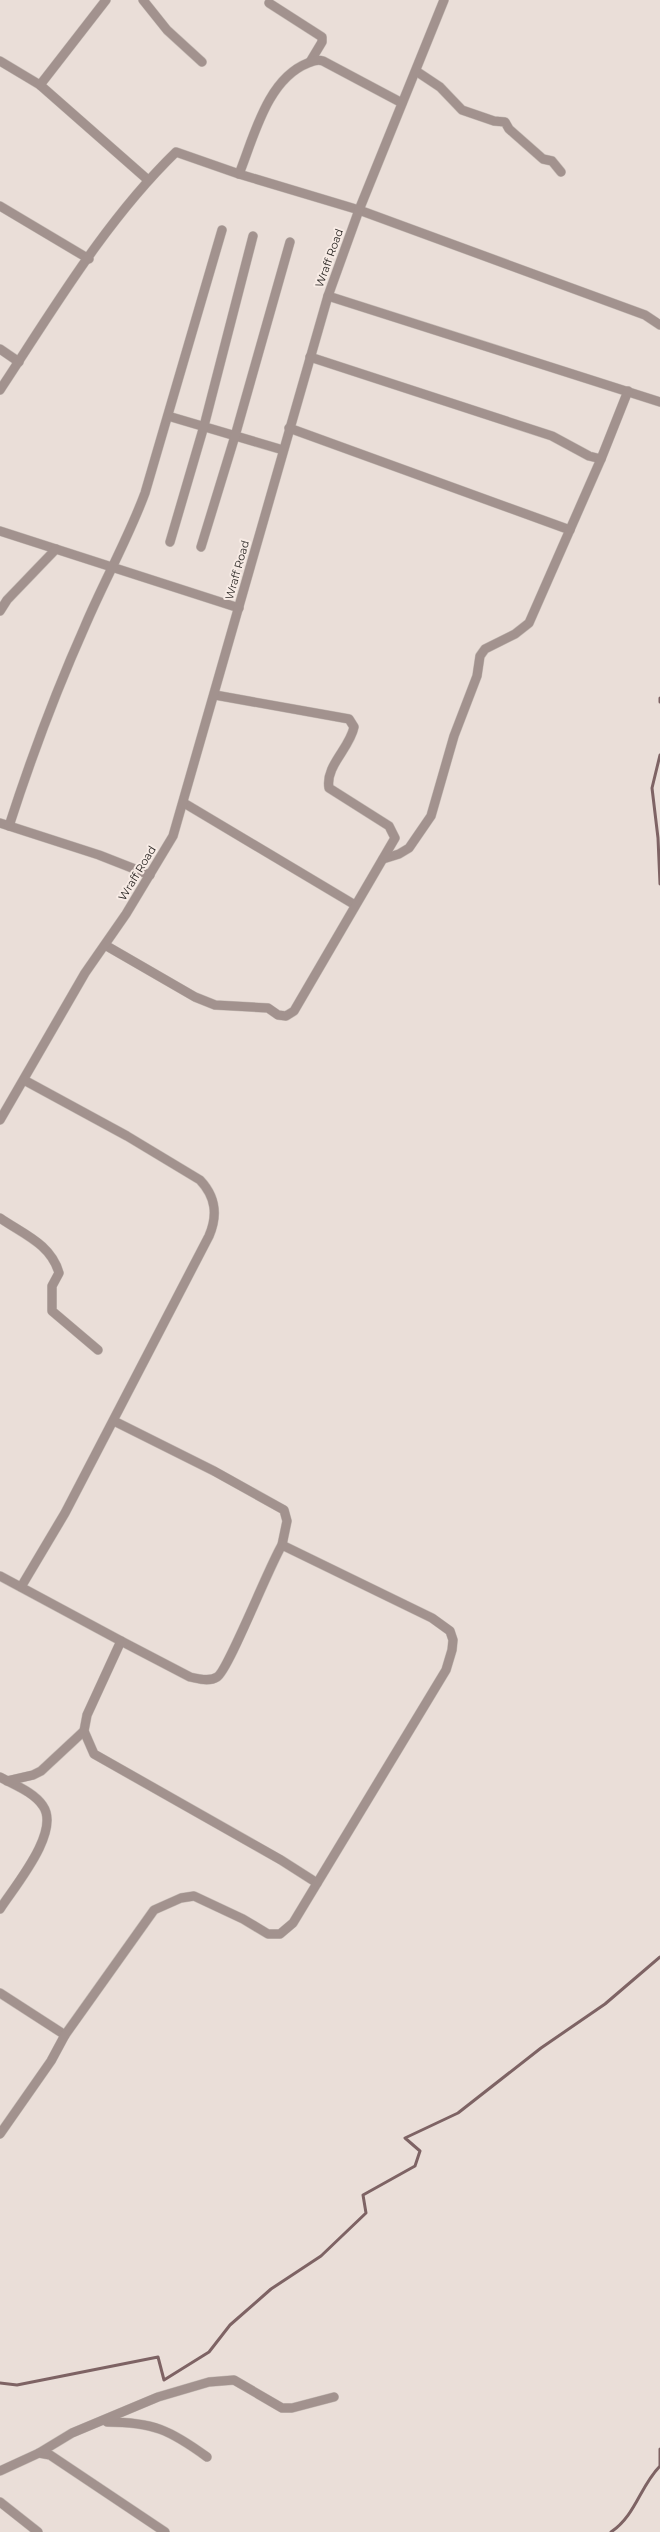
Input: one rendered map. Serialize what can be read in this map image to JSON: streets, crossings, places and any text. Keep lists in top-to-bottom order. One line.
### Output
{"streets":{"street":["Wraff Road"]}}
